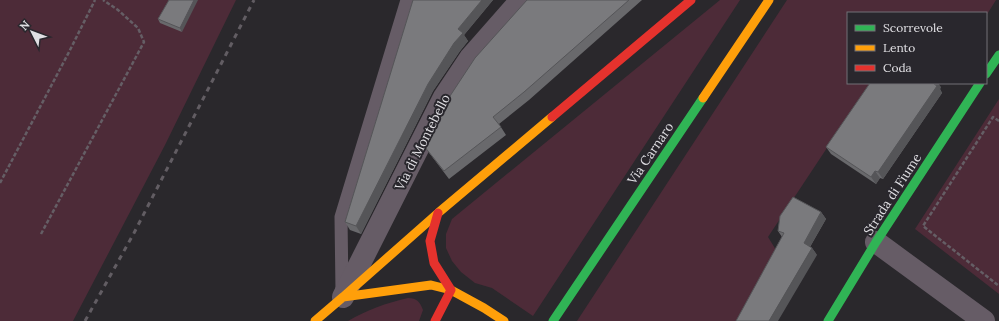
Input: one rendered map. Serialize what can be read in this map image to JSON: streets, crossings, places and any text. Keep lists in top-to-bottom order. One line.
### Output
{"streets":{"street":["Via di Montebello","Via Carnaro","Strada di Fiume"]},"legend":["Scorrevole","Lento","Coda"],"north":"top left"}
